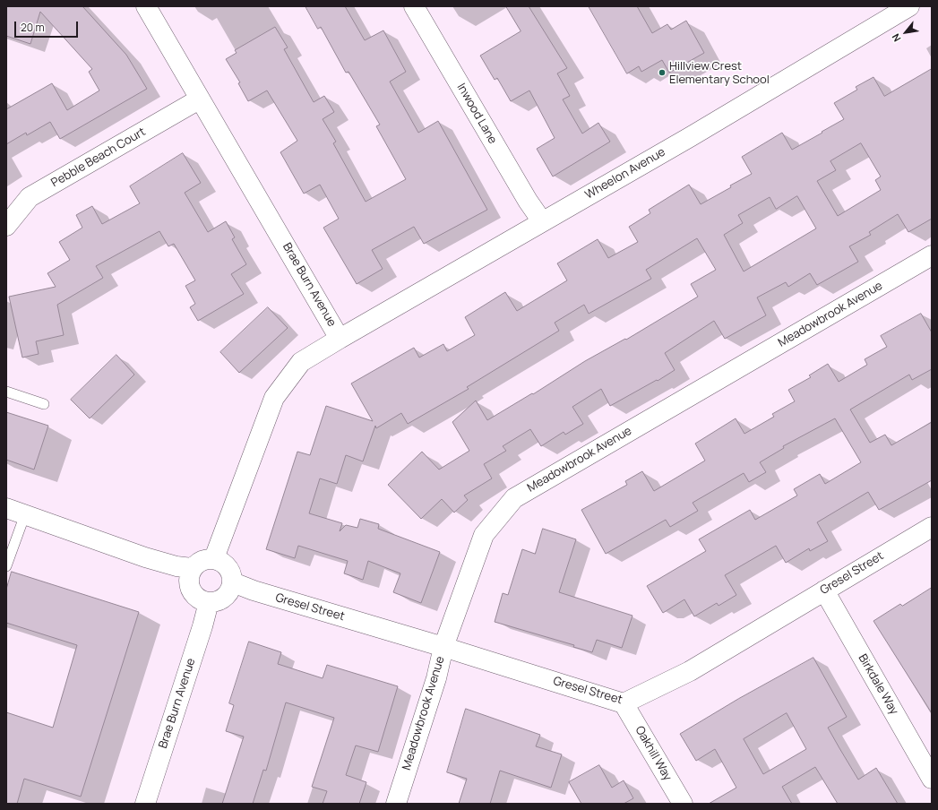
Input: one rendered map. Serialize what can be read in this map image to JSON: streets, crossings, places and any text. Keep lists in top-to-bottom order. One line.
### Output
{"streets":{"street":["Inwood Lane","Pebble Beach Court","Wheelon Avenue","Brae Burn Avenue","Meadowbrook Avenue","Gresel Street","Birkdale Way","Oakhill Way"]},"crossings":[["Inwood Lane","Wheelon Avenue"],["Pebble Beach Court","Brae Burn Avenue"],["Wheelon Avenue","Brae Burn Avenue"],["Brae Burn Avenue","Gresel Street"],["Meadowbrook Avenue","Gresel Street"],["Gresel Street","Birkdale Way"],["Gresel Street","Oakhill Way"]],"places":["Hillview Crest Elementary School"],"scale_bar":"20 m","north":"bottom left"}
